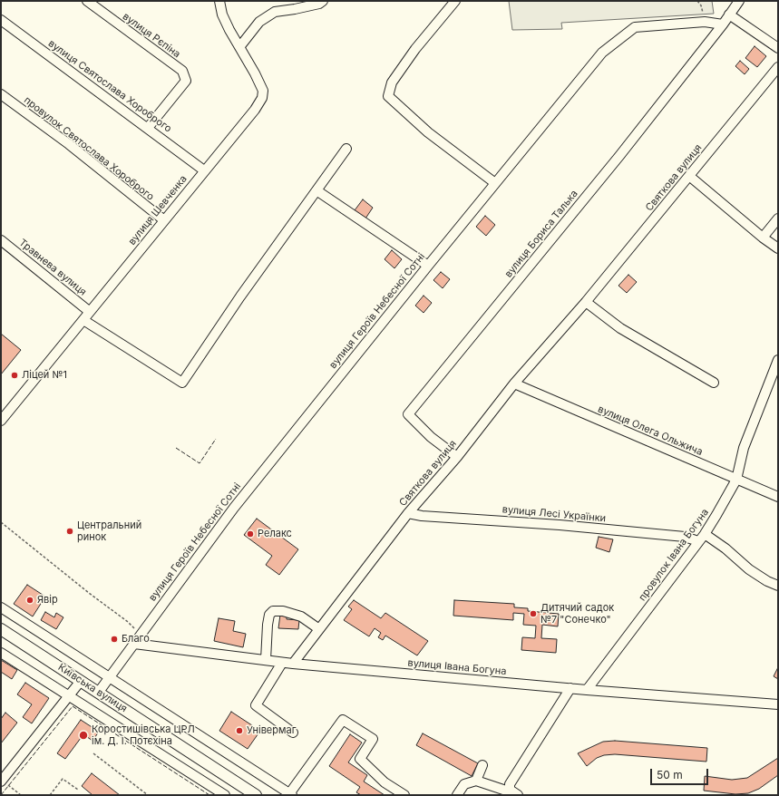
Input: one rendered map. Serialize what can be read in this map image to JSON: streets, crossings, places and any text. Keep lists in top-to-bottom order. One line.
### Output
{"streets":{"main road":["Київська вулиця"],"street":["вулиця Рєпіна","вулиця Святослава Хороброго","провулок Святослава Хороброго","Святкова вулиця","вулиця Шевченка","вулиця Бориса Талька","Травнева вулиця","вулиця Героїв Небесної Сотні","вулиця Олега Ольжича","вулиця Лесі Українки","провулок Івана Богуна","вулиця Івана Богуна"]},"crossings":[["вулиця Рєпіна","вулиця Святослава Хороброго"],["вулиця Святослава Хороброго","вулиця Шевченка"],["провулок Святослава Хороброго","вулиця Шевченка"],["Святкова вулиця","вулиця Бориса Талька"],["Святкова вулиця","вулиця Олега Ольжича"],["Святкова вулиця","вулиця Лесі Українки"],["Святкова вулиця","вулиця Івана Богуна"],["вулиця Шевченка","Травнева вулиця"],["вулиця Бориса Талька","вулиця Героїв Небесної Сотні"],["вулиця Героїв Небесної Сотні","вулиця Івана Богуна"],["вулиця Героїв Небесної Сотні","Київська вулиця"],["вулиця Олега Ольжича","провулок Івана Богуна"],["вулиця Лесі Українки","провулок Івана Богуна"],["провулок Івана Богуна","вулиця Івана Богуна"]],"places":["Ліцей №1","Центральний ринок","Релакс","Явір","Дитячий садок №7 \"Сонечко\"","Благо","Універмаг","Коростишівська ЦРЛ ім. Д. І. Потєхіна"],"scale_bar":"50 m"}
